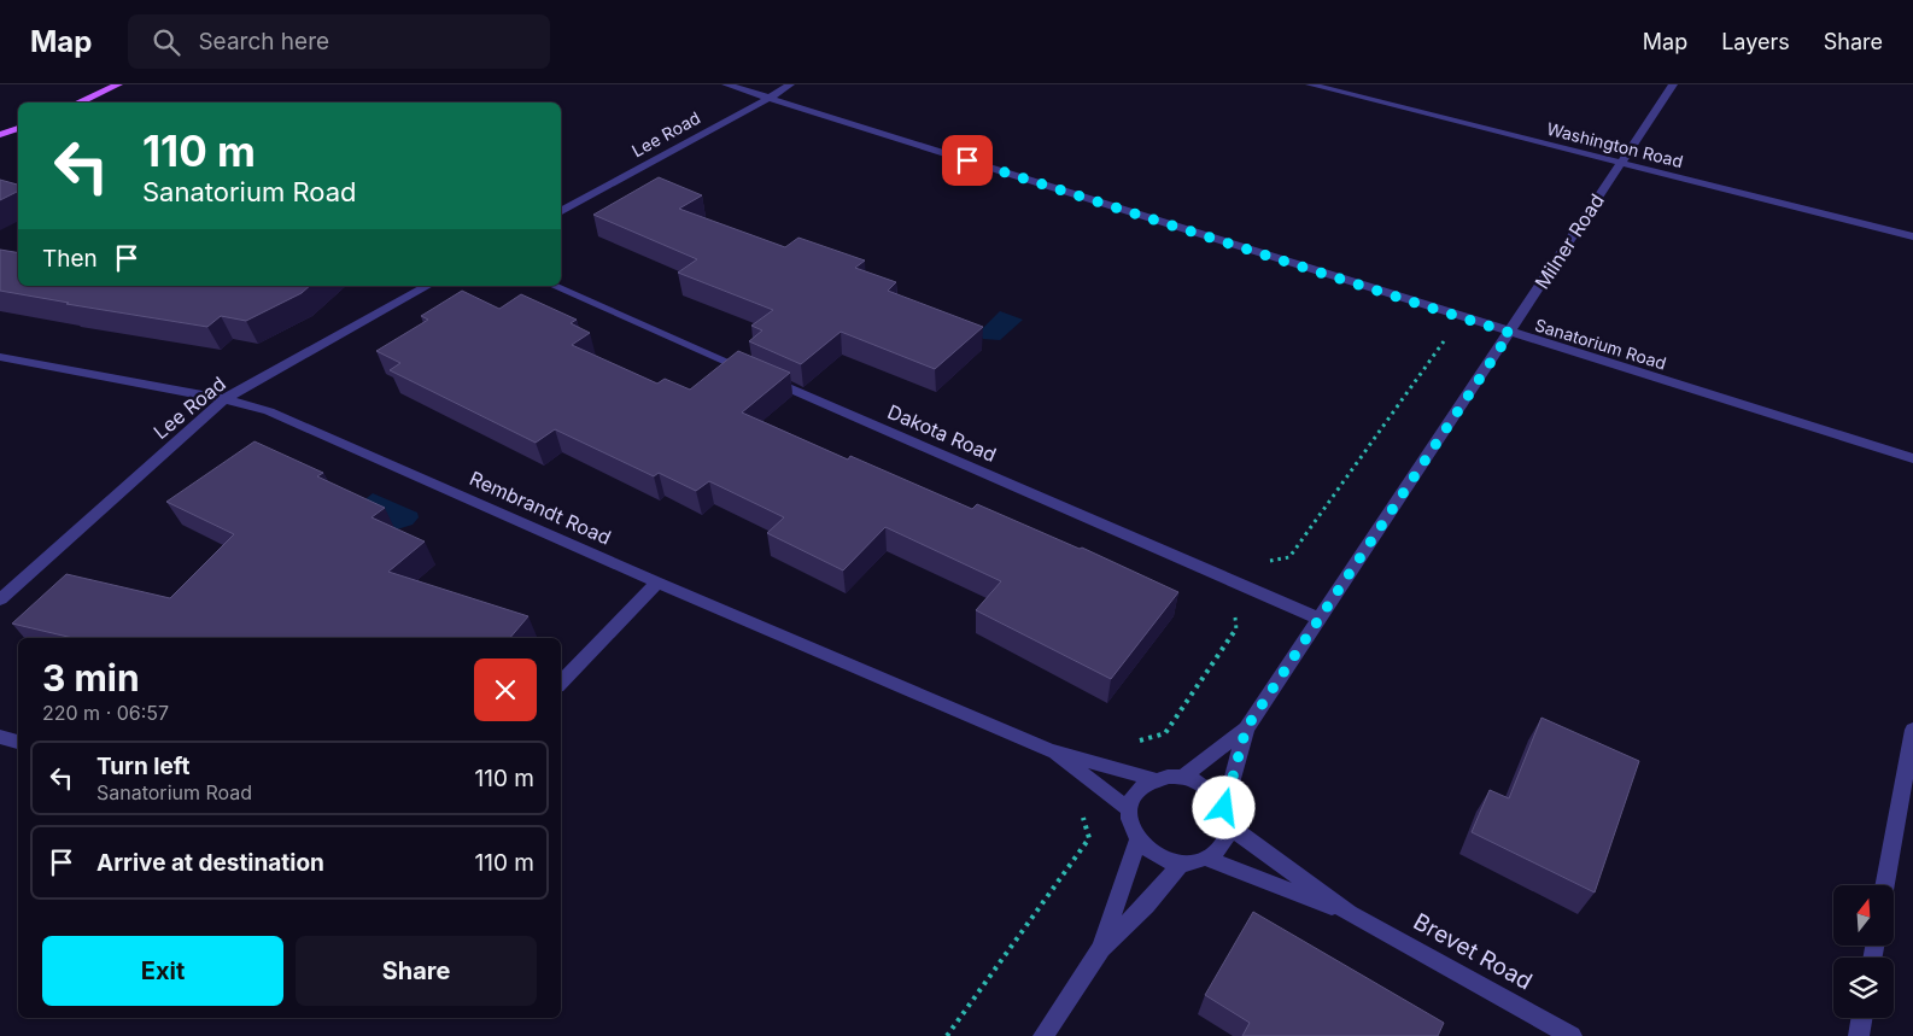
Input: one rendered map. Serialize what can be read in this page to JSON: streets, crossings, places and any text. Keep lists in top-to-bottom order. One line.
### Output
{"streets":{"street":["Lee Road","Washington Road","Milner Road","Sanatorium Road","Dakota Road","Rembrandt Road","Brevet Road"]},"crossings":[["Lee Road","Sanatorium Road"],["Lee Road","Rembrandt Road"],["Washington Road","Milner Road"],["Milner Road","Sanatorium Road"],["Milner Road","Dakota Road"],["Milner Road","Rembrandt Road"],["Milner Road","Brevet Road"],["Rembrandt Road","Brevet Road"]],"north":"top","page":{"header":"Map","search":"Search here","nav":["Map","Layers","Share"],"turn":["110 m","Sanatorium Road"],"then":"Then","heading":["3 min","220 m · 06:57"],"list":[{"name":"Turn left","note":"Sanatorium Road","value":"110 m"},{"name":"Arrive at destination","value":"110 m"}],"buttons":["Exit","Share"]}}
